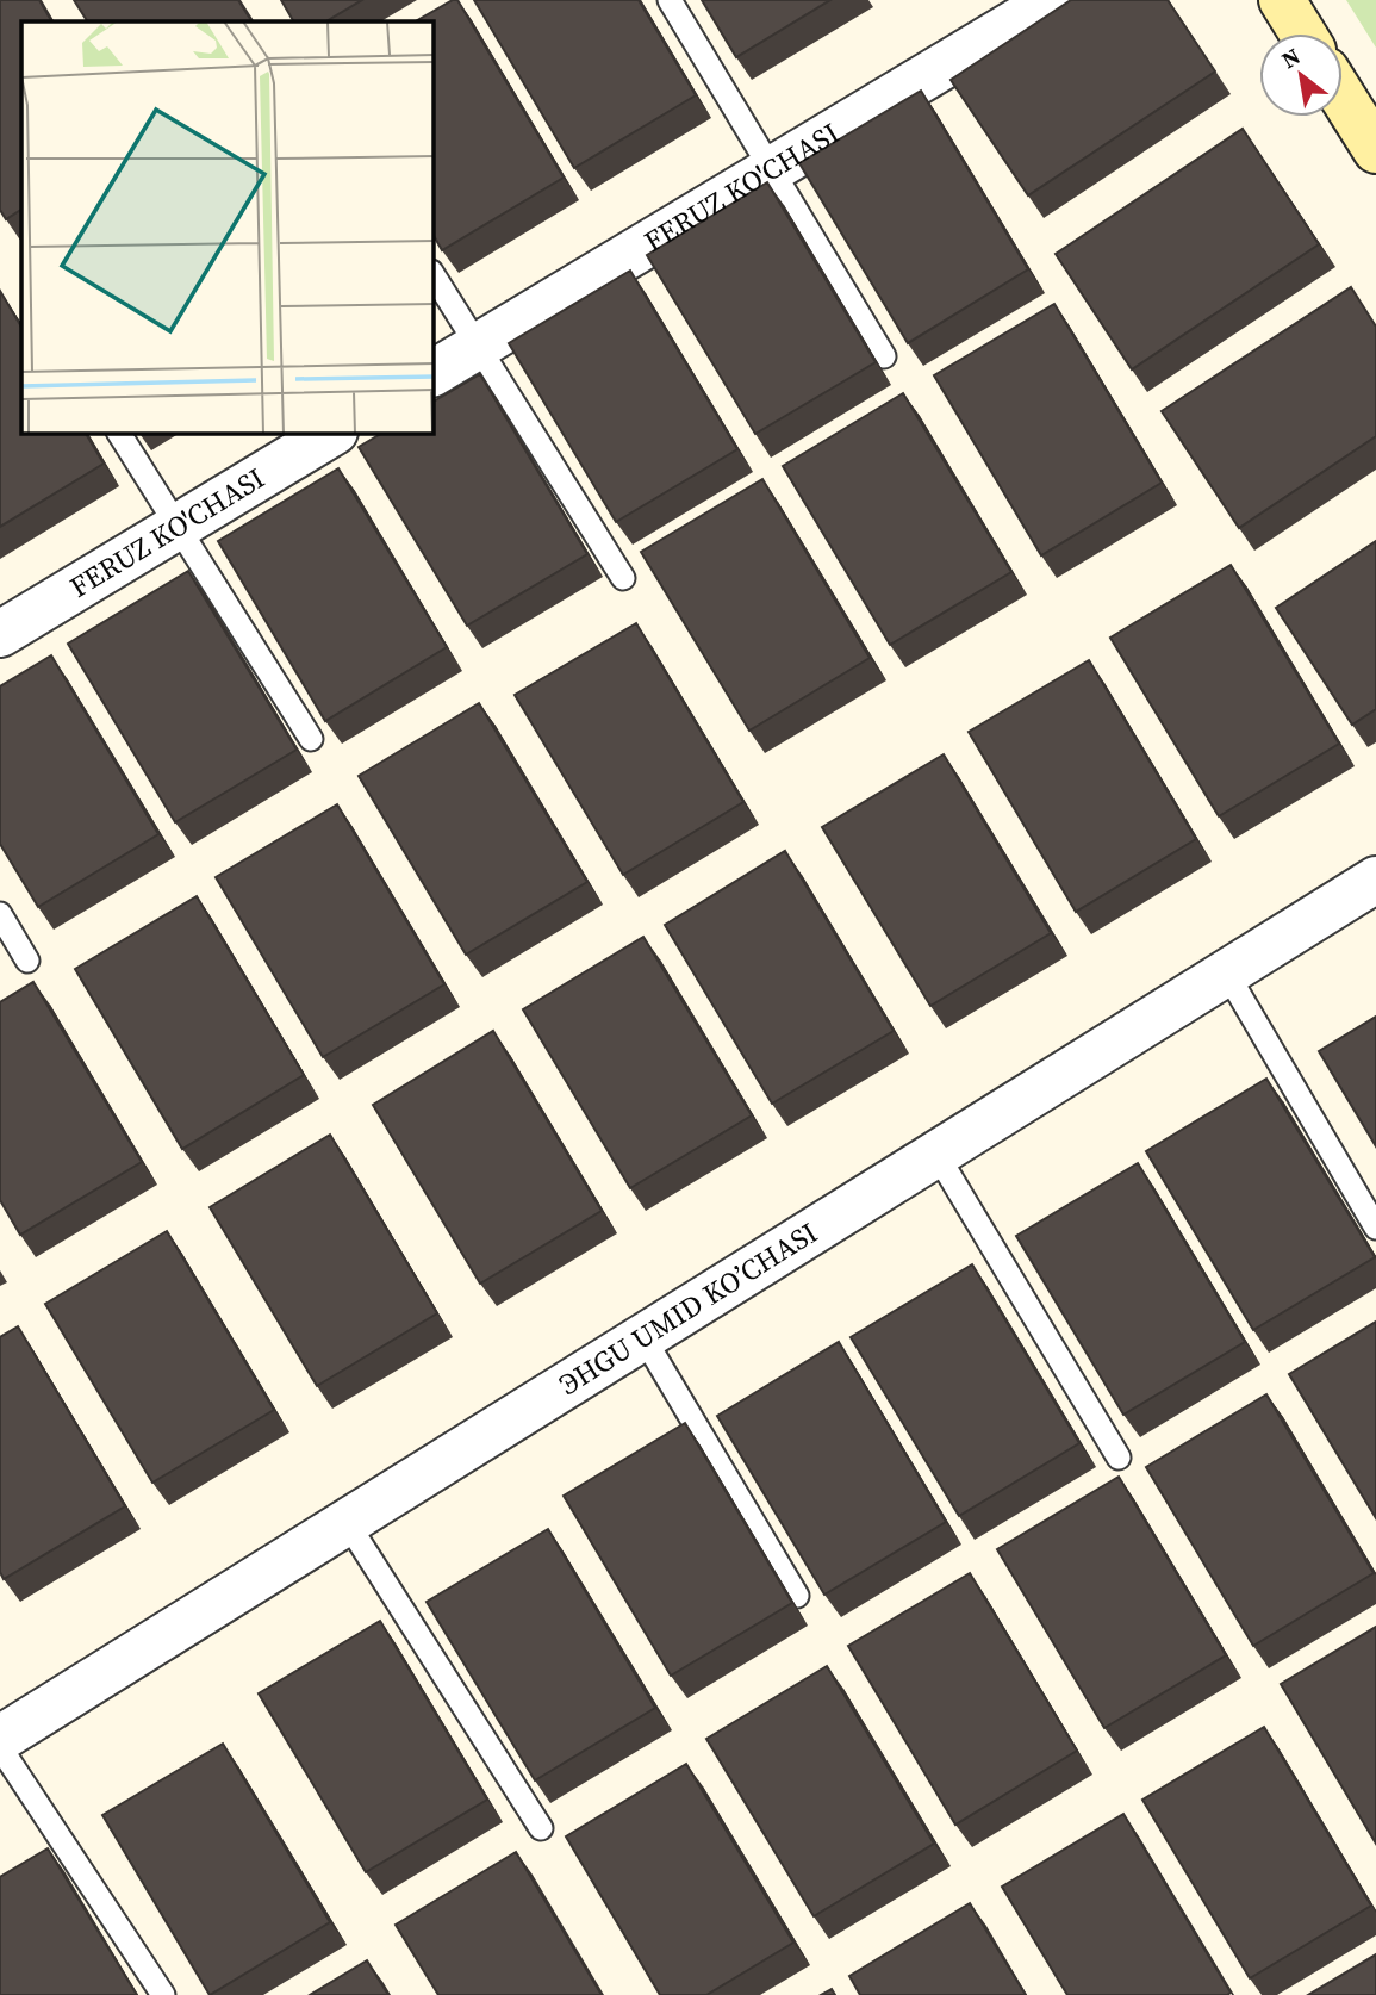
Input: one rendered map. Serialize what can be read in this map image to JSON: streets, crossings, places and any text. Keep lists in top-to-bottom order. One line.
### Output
{"streets":{"street":["FERUZ KO'CHASI","ЭHGU UMID KO’CHASI"]},"north":"top left"}
